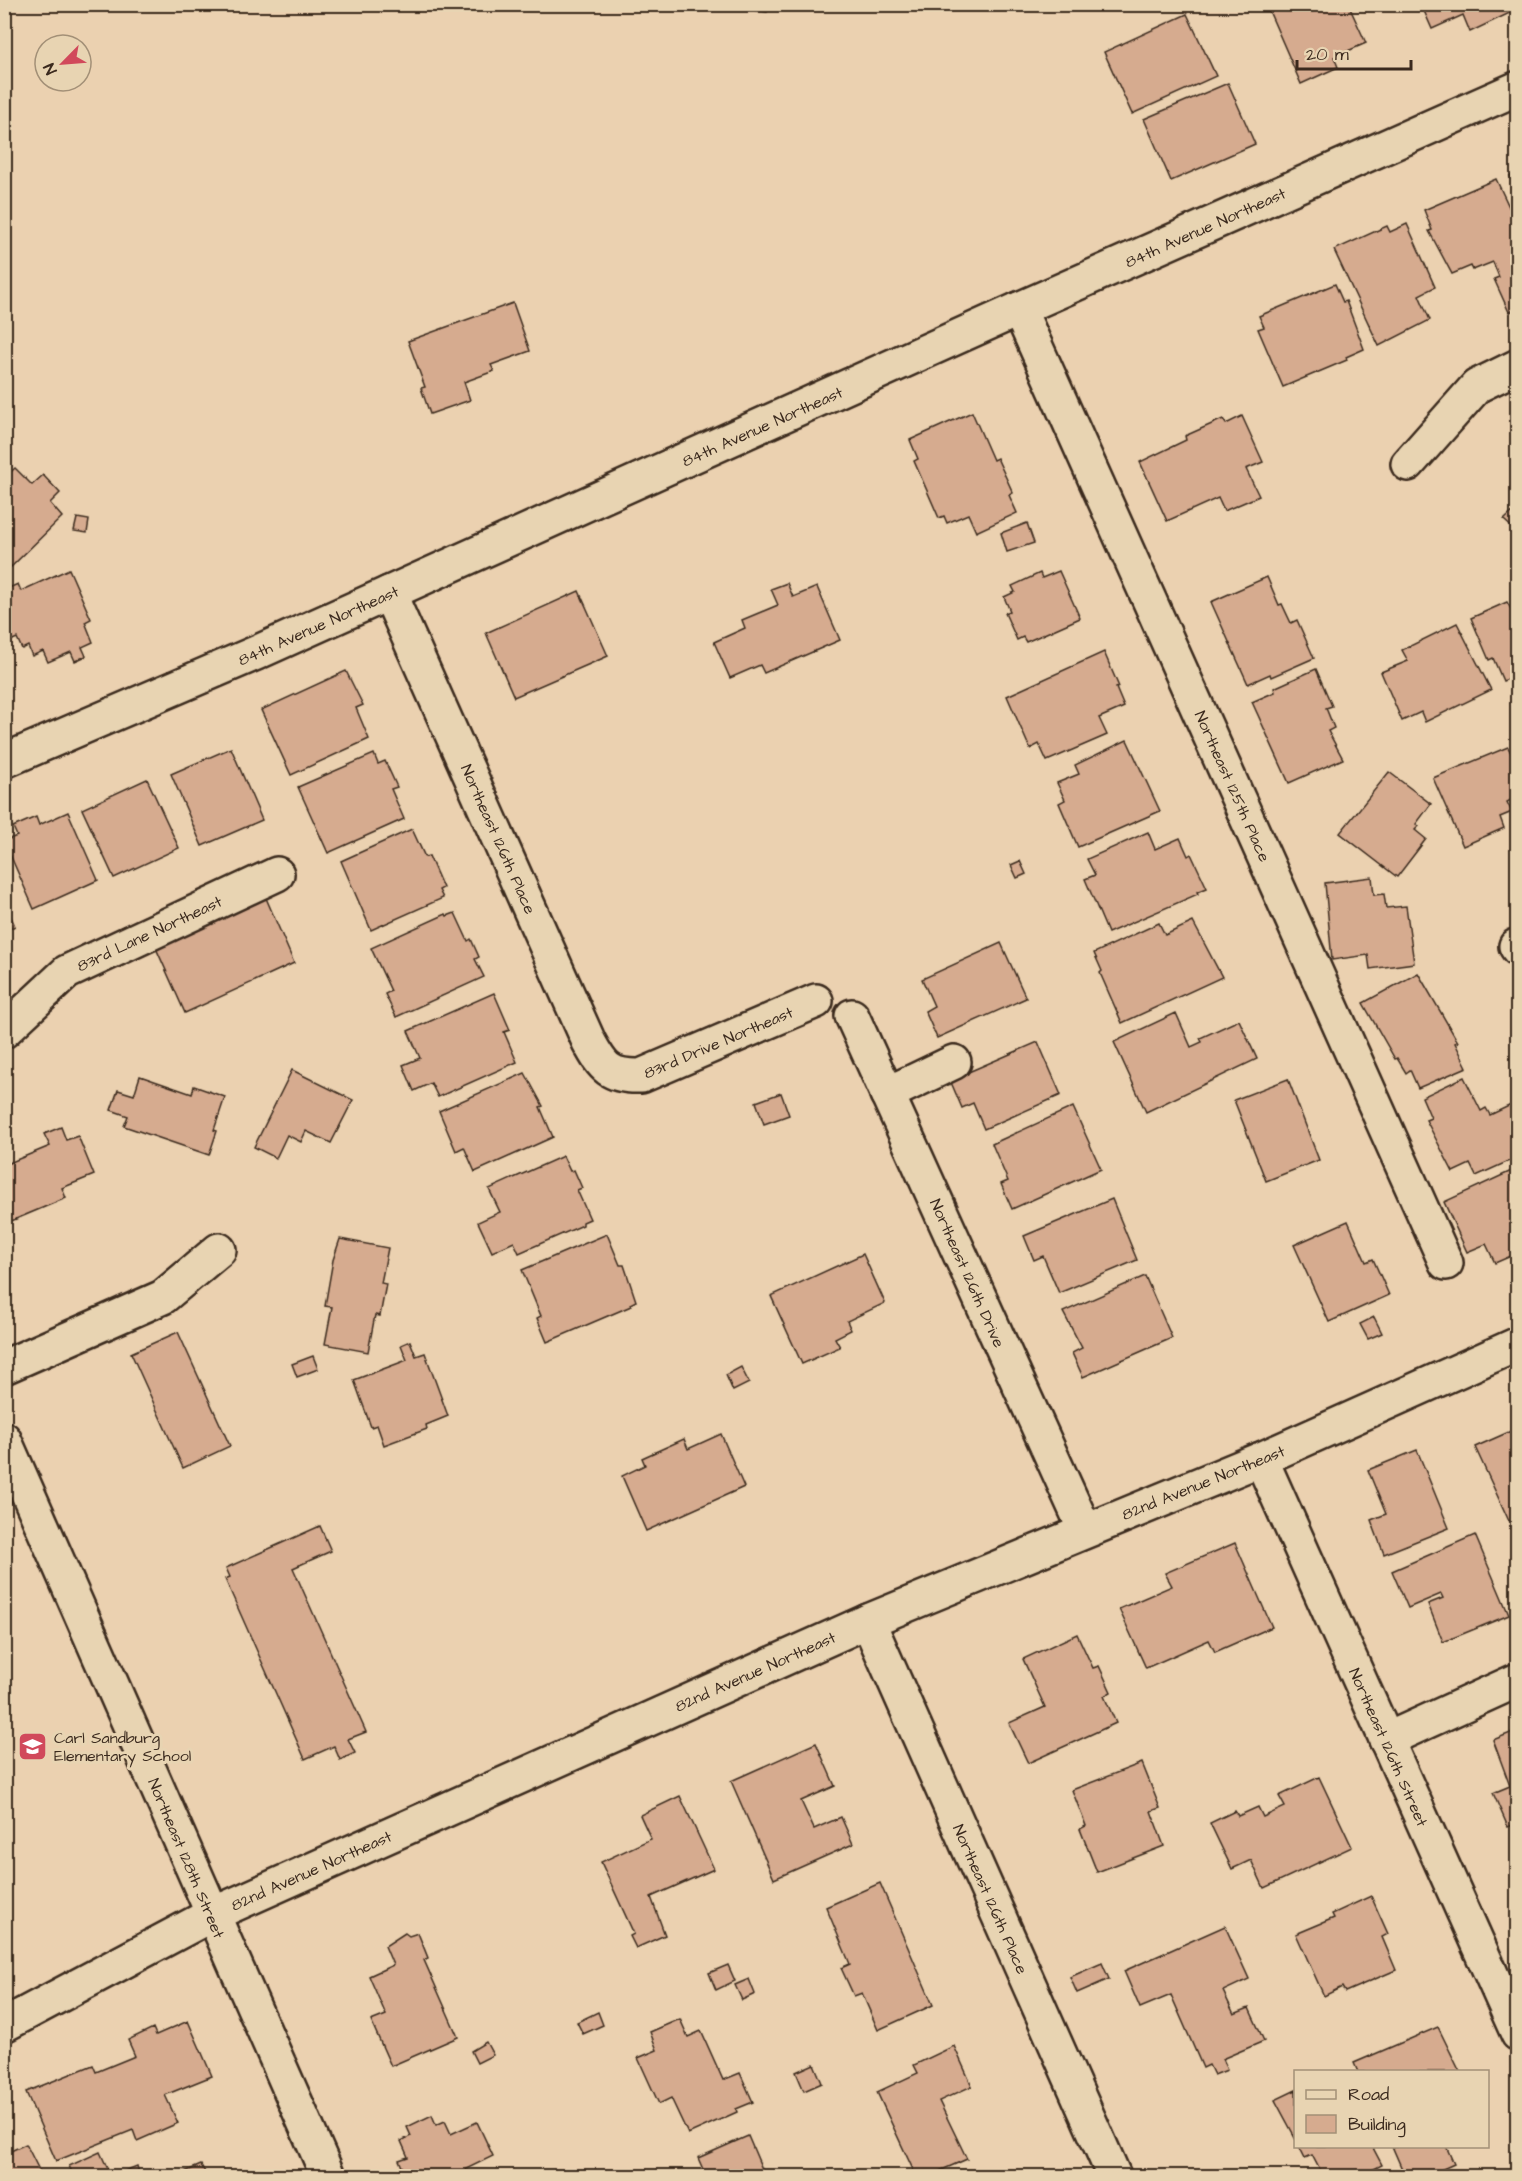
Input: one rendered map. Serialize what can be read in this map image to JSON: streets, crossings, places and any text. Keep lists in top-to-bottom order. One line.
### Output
{"streets":{"street":["84th Avenue Northeast","Northeast 125th Place","Northeast 126th Place","83rd Lane Northeast","83rd Drive Northeast","Northeast 126th Drive","82nd Avenue Northeast","Northeast 126th Street","Northeast 128th Street"]},"crossings":[["84th Avenue Northeast","Northeast 125th Place"],["84th Avenue Northeast","Northeast 126th Place"],["Northeast 126th Place","83rd Drive Northeast"],["Northeast 126th Place","82nd Avenue Northeast"],["Northeast 126th Drive","82nd Avenue Northeast"],["82nd Avenue Northeast","Northeast 126th Street"],["82nd Avenue Northeast","Northeast 128th Street"]],"places":{"school or university":["Carl Sandburg Elementary School"]},"legend":["Road","Building"],"scale_bar":"20 m","north":"bottom left"}
